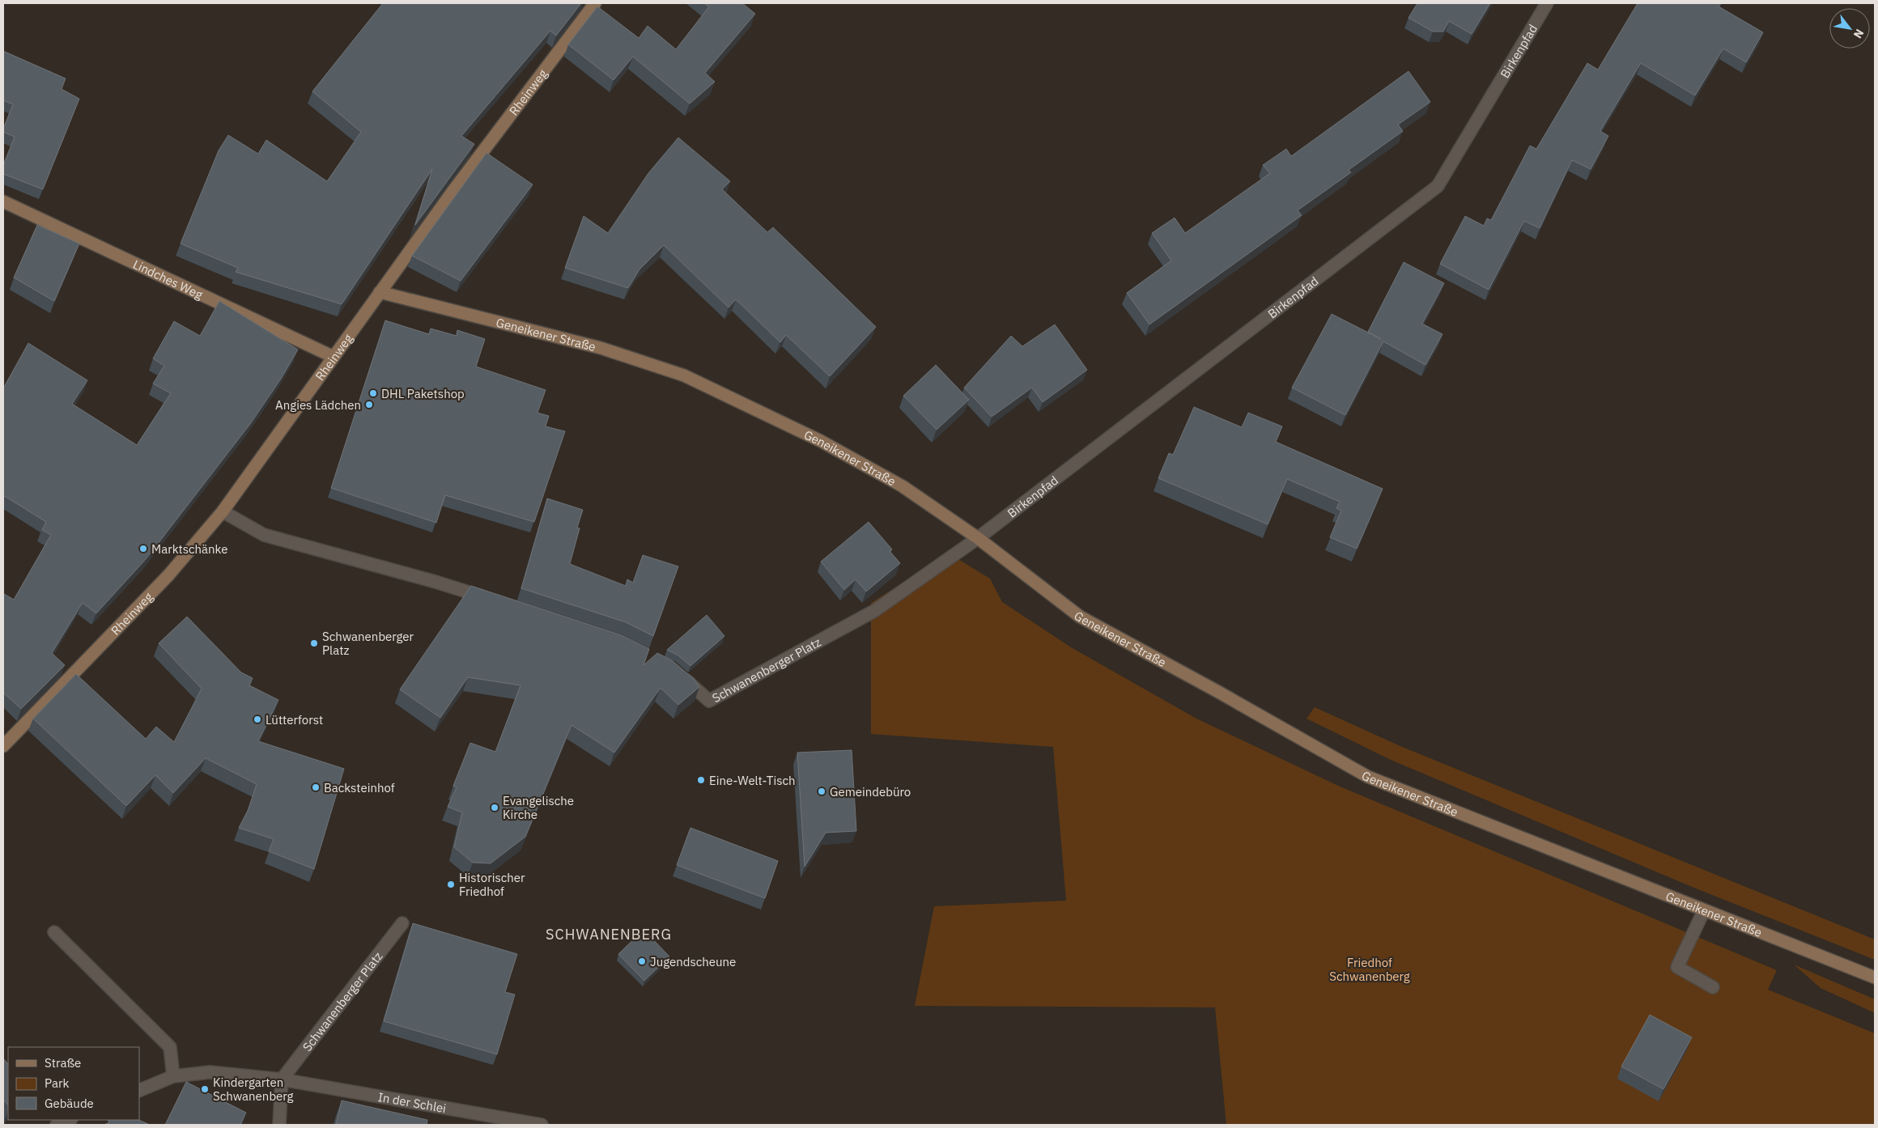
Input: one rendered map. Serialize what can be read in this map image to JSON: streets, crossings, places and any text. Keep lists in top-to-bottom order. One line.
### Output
{"streets":{"street":["Birkenpfad","Rheinweg","Lindches Weg","Geneikener Straße","Schwanenberger Platz","In der Schlei"]},"crossings":[["Birkenpfad","Geneikener Straße"],["Birkenpfad","Schwanenberger Platz"],["Rheinweg","Lindches Weg"],["Rheinweg","Geneikener Straße"],["Geneikener Straße","Schwanenberger Platz"],["Schwanenberger Platz","In der Schlei"]],"districts":["SCHWANENBERG"],"parks":["Friedhof Schwanenberg"],"places":["DHL Paketshop","Angies Lädchen","Marktschänke","Schwanenberger Platz","Lütterforst","Eine-Welt-Tisch","Backsteinhof","Gemeindebüro","Evangelische Kirche","Historischer Friedhof","Jugendscheune","Kindergarten Schwanenberg"],"legend":["Straße","Park","Gebäude"],"north":"bottom right"}
